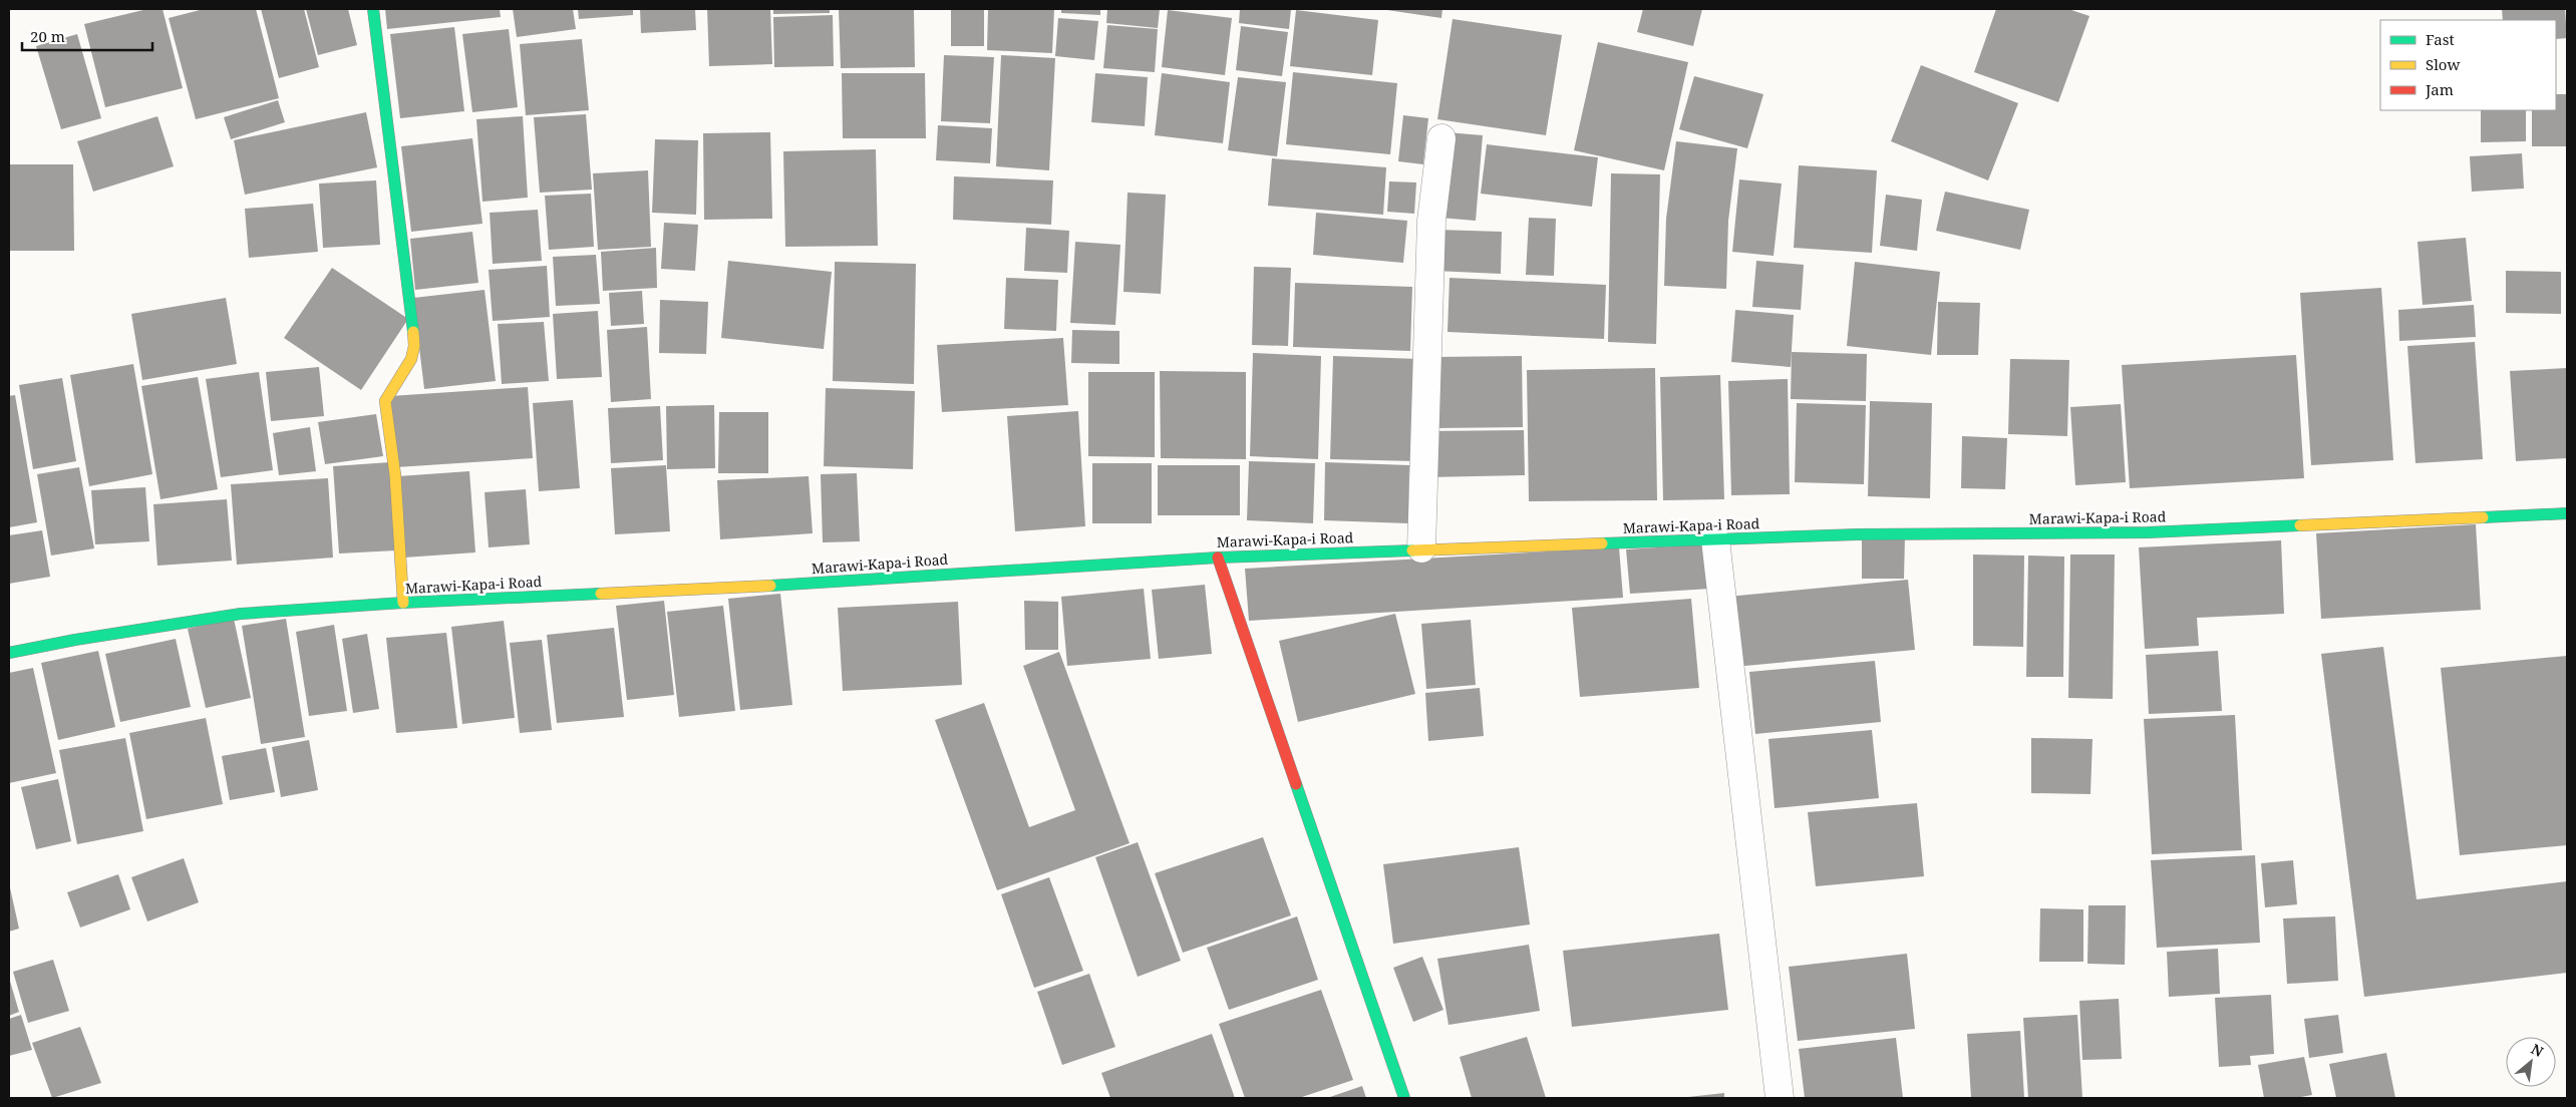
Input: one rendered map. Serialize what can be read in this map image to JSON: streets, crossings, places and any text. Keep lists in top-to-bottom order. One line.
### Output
{"streets":{"main road":["Marawi-Kapa-i Road"]},"legend":["Fast","Slow","Jam"],"scale_bar":"20 m","north":"top right"}
